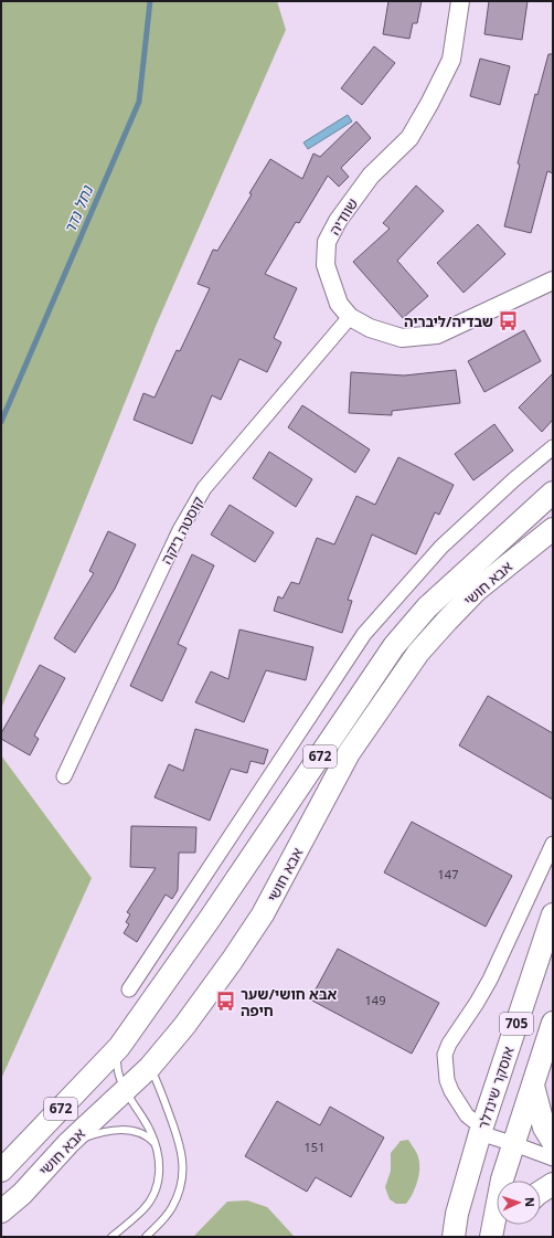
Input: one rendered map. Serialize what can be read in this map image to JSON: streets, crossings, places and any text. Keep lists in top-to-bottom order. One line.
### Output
{"streets":{"main road":["אבא חושי","672","705","אוסקר שינדלר"],"street":["שוודיה","קוסטה ריקה"]},"crossings":[["שוודיה","קוסטה ריקה"]],"water":["נחל נדר"],"places":{"bus stop":["שבדיה/ליבריה","אבא חושי/שער חיפה"]},"house_numbers":["147","149","151"],"north":"right"}
